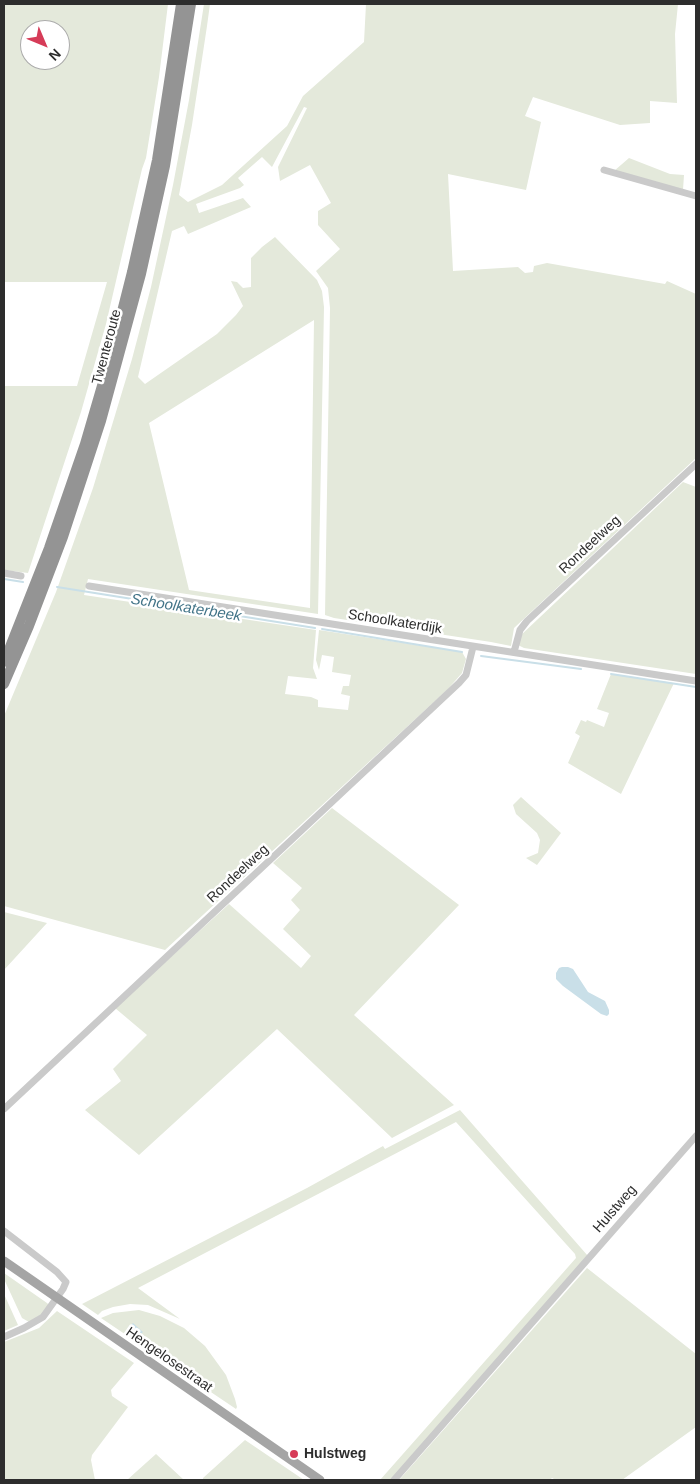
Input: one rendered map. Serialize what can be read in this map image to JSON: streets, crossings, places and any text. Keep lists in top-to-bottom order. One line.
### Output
{"streets":{"highway":["Twenteroute"],"main road":["Hengelosestraat"],"street":["Rondeelweg","Schoolkaterdijk","Hulstweg"]},"crossings":[["Rondeelweg","Schoolkaterdijk"]],"water":["Schoolkaterbeek"],"places":["Hulstweg"],"north":"bottom right"}
